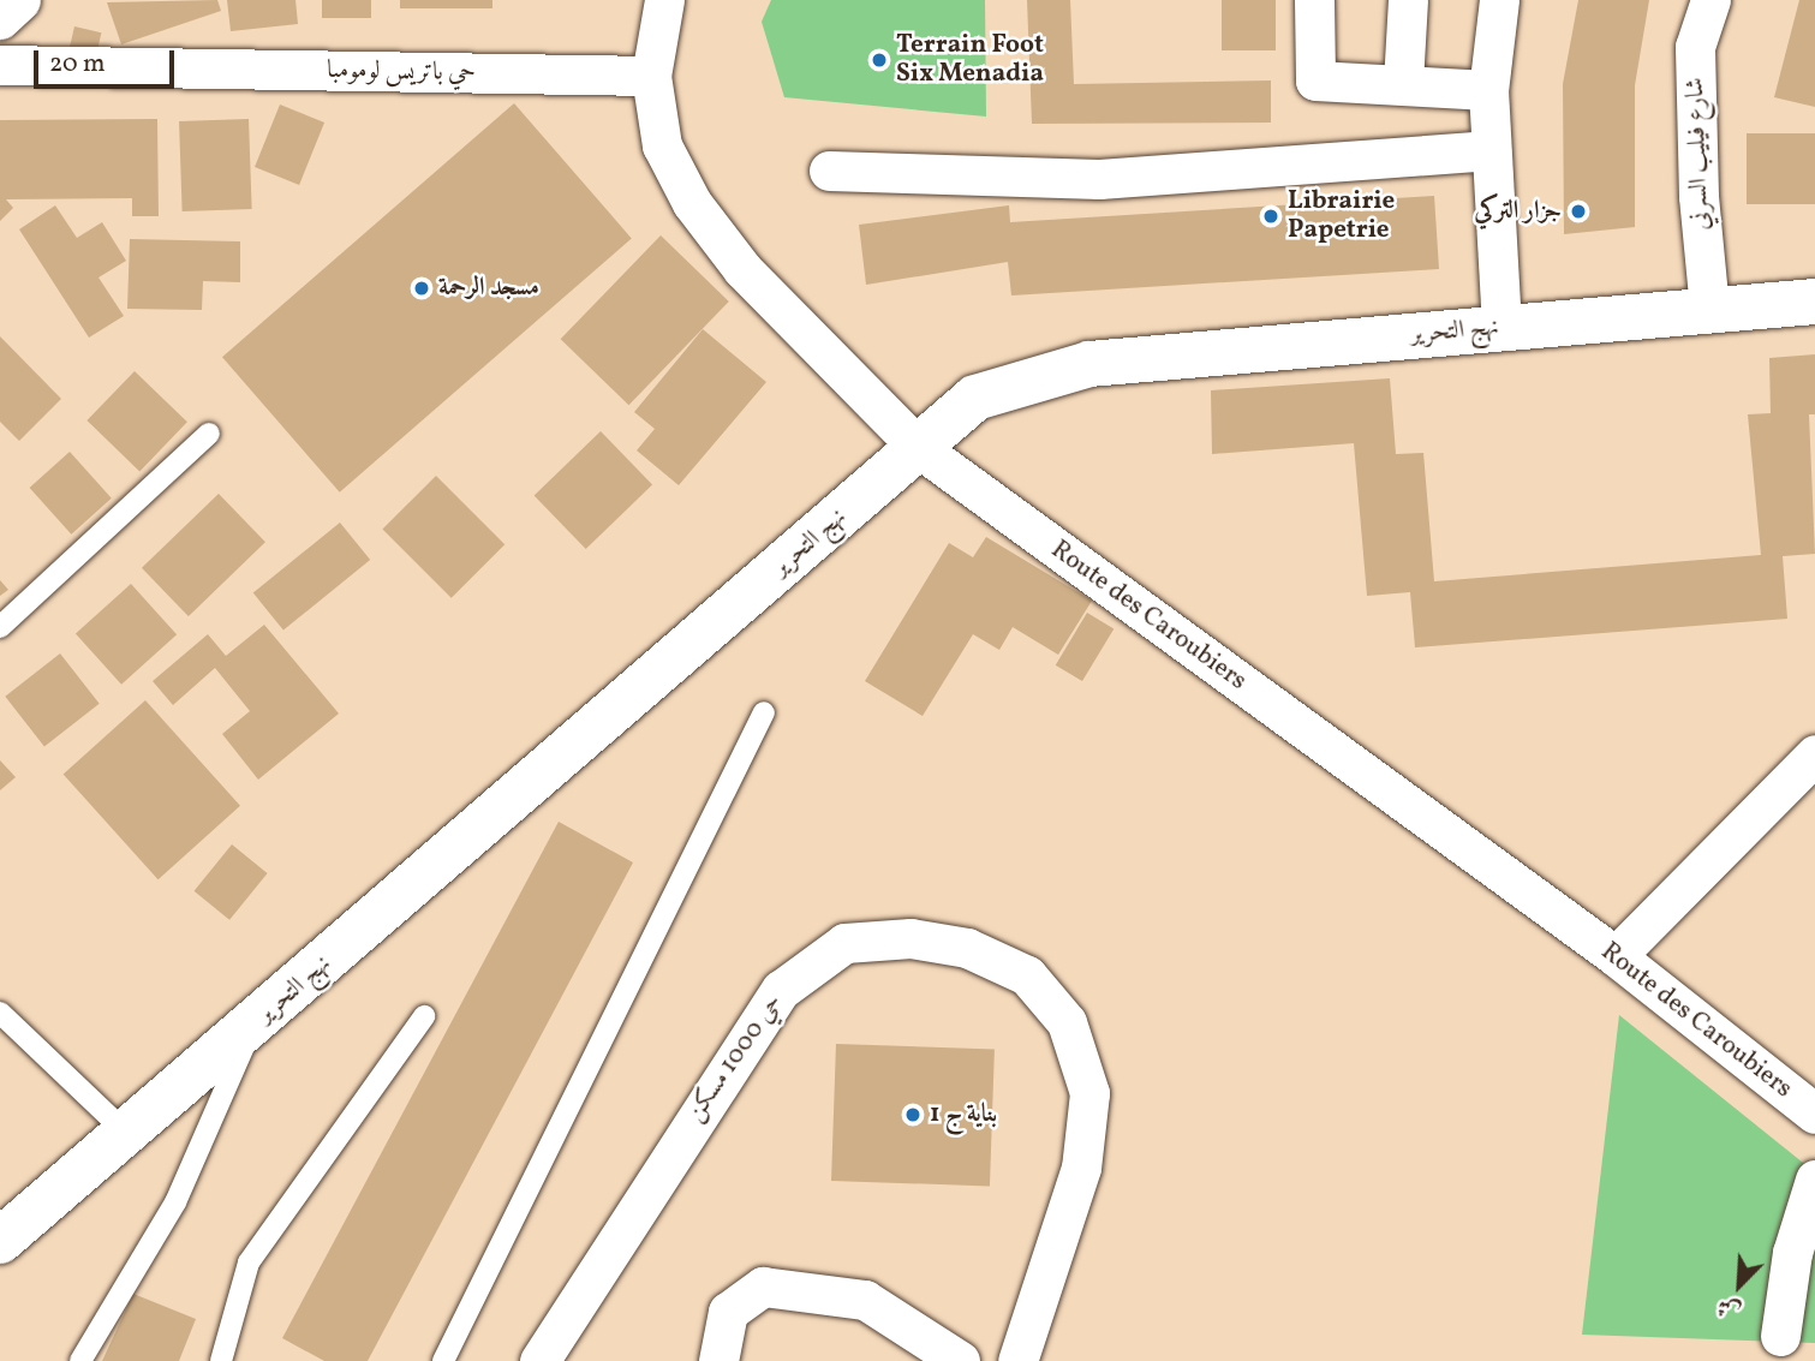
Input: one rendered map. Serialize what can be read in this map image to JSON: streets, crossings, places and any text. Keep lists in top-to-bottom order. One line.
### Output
{"streets":{"street":["حي باتريس لومومبا","شارع فيليب السرني","نهج التحرير","Route des Caroubiers","حي 1000 مسكن"]},"crossings":[["حي باتريس لومومبا","Route des Caroubiers"],["شارع فيليب السرني","نهج التحرير"],["نهج التحرير","Route des Caroubiers"]],"places":["Terrain Foot Six Menadia","جزار التركي","Librairie Papetrie","مسجد الرحمة","بناية ج 1"],"scale_bar":"20 m","north":"bottom left"}
